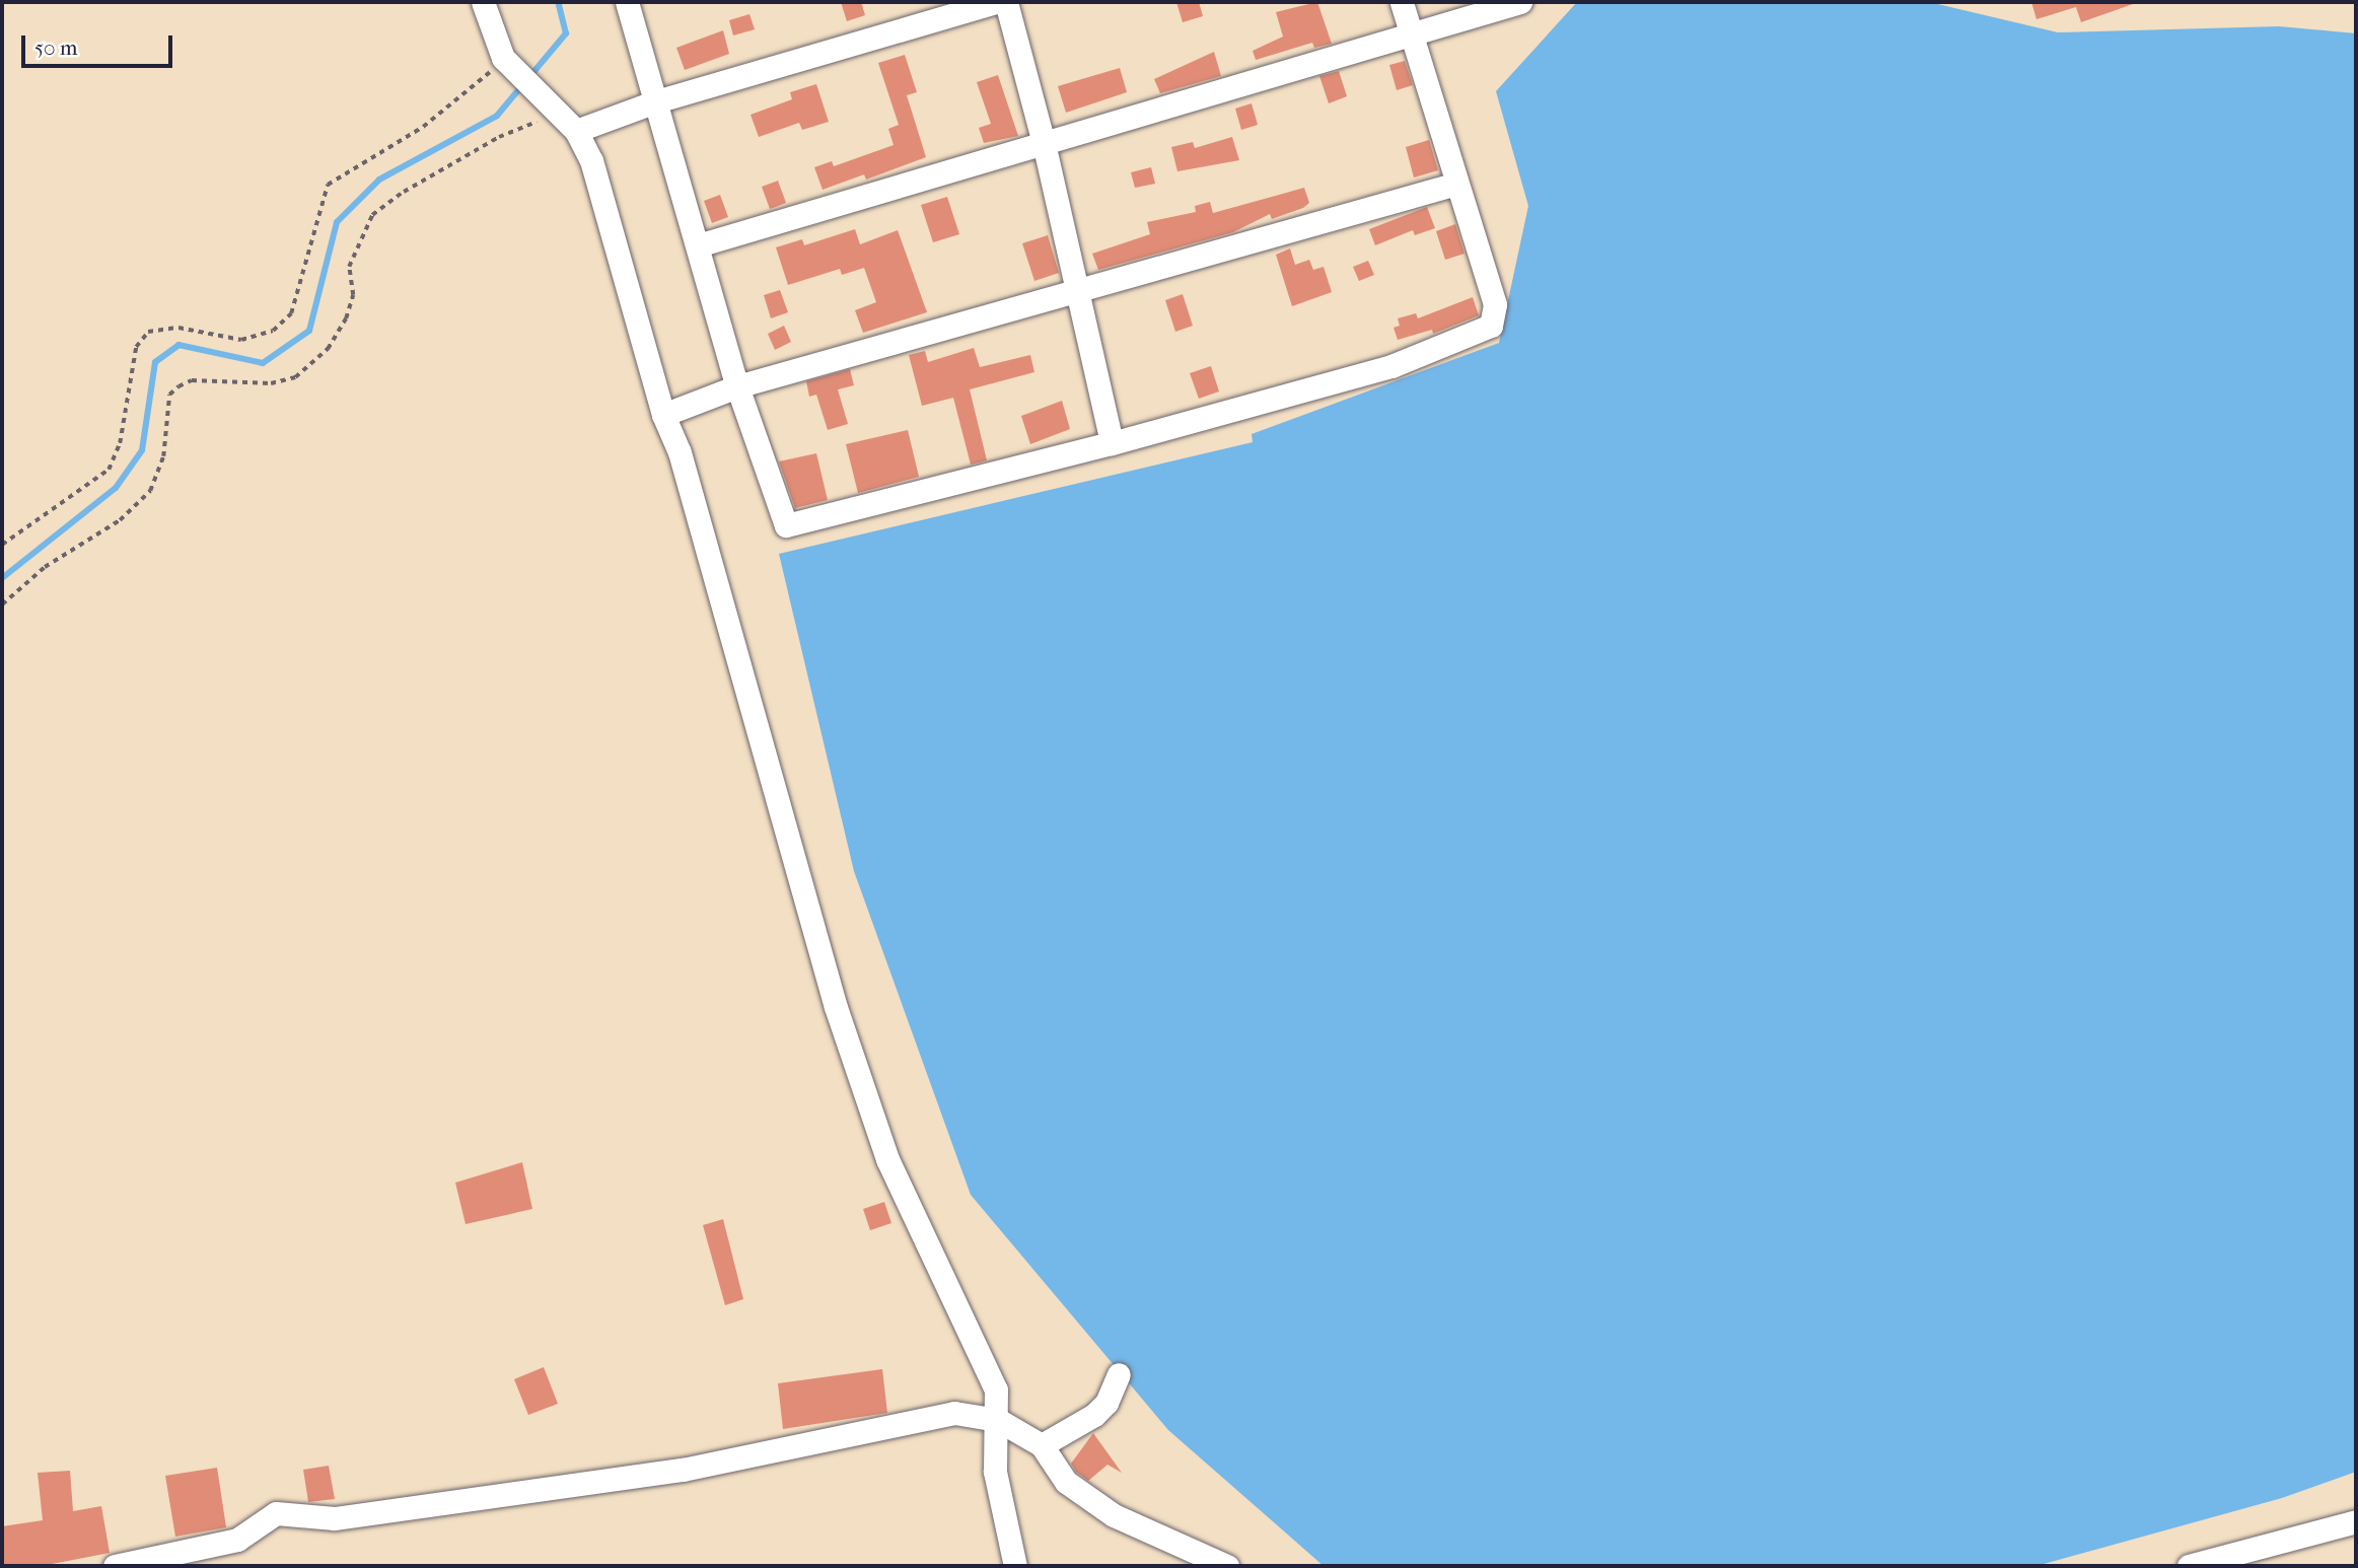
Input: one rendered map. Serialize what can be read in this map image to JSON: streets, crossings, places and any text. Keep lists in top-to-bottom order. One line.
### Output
{"scale_bar":"50 m"}
